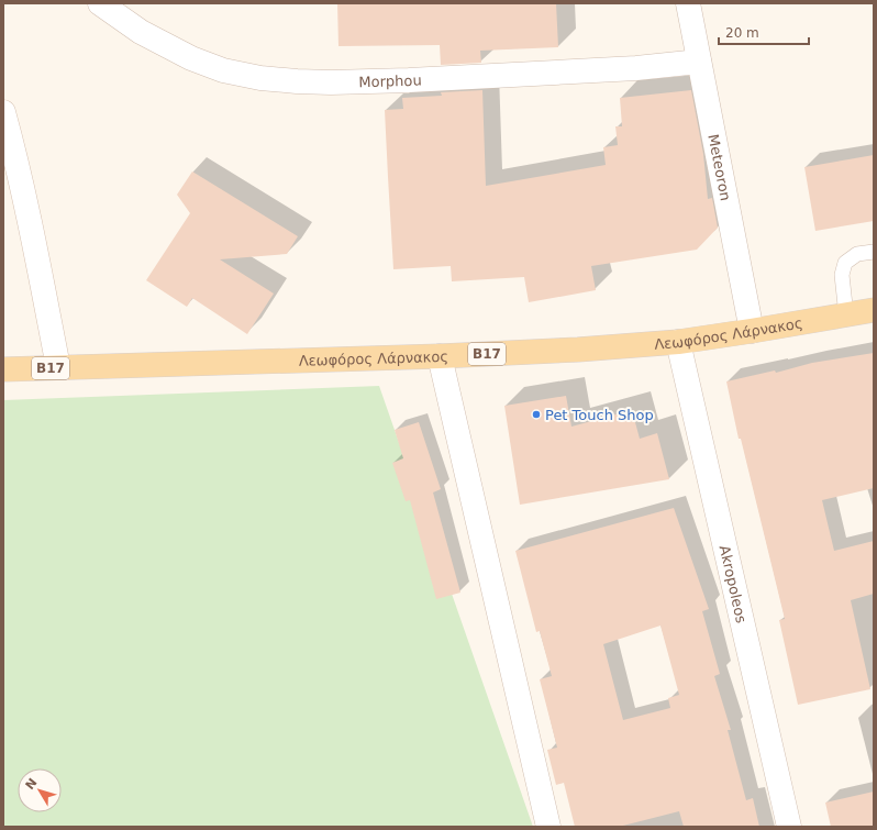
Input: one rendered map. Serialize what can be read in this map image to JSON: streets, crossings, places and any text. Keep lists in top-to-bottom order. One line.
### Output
{"streets":{"main road":["Λεωφόρος Λάρνακος","B17"],"street":["Morphou","Meteoron","Akropoleos"]},"crossings":[["Morphou","Meteoron"],["Meteoron","Λεωφόρος Λάρνακος"],["Λεωφόρος Λάρνακος","Akropoleos"]],"places":["Pet Touch Shop"],"scale_bar":"20 m","north":"top left"}
